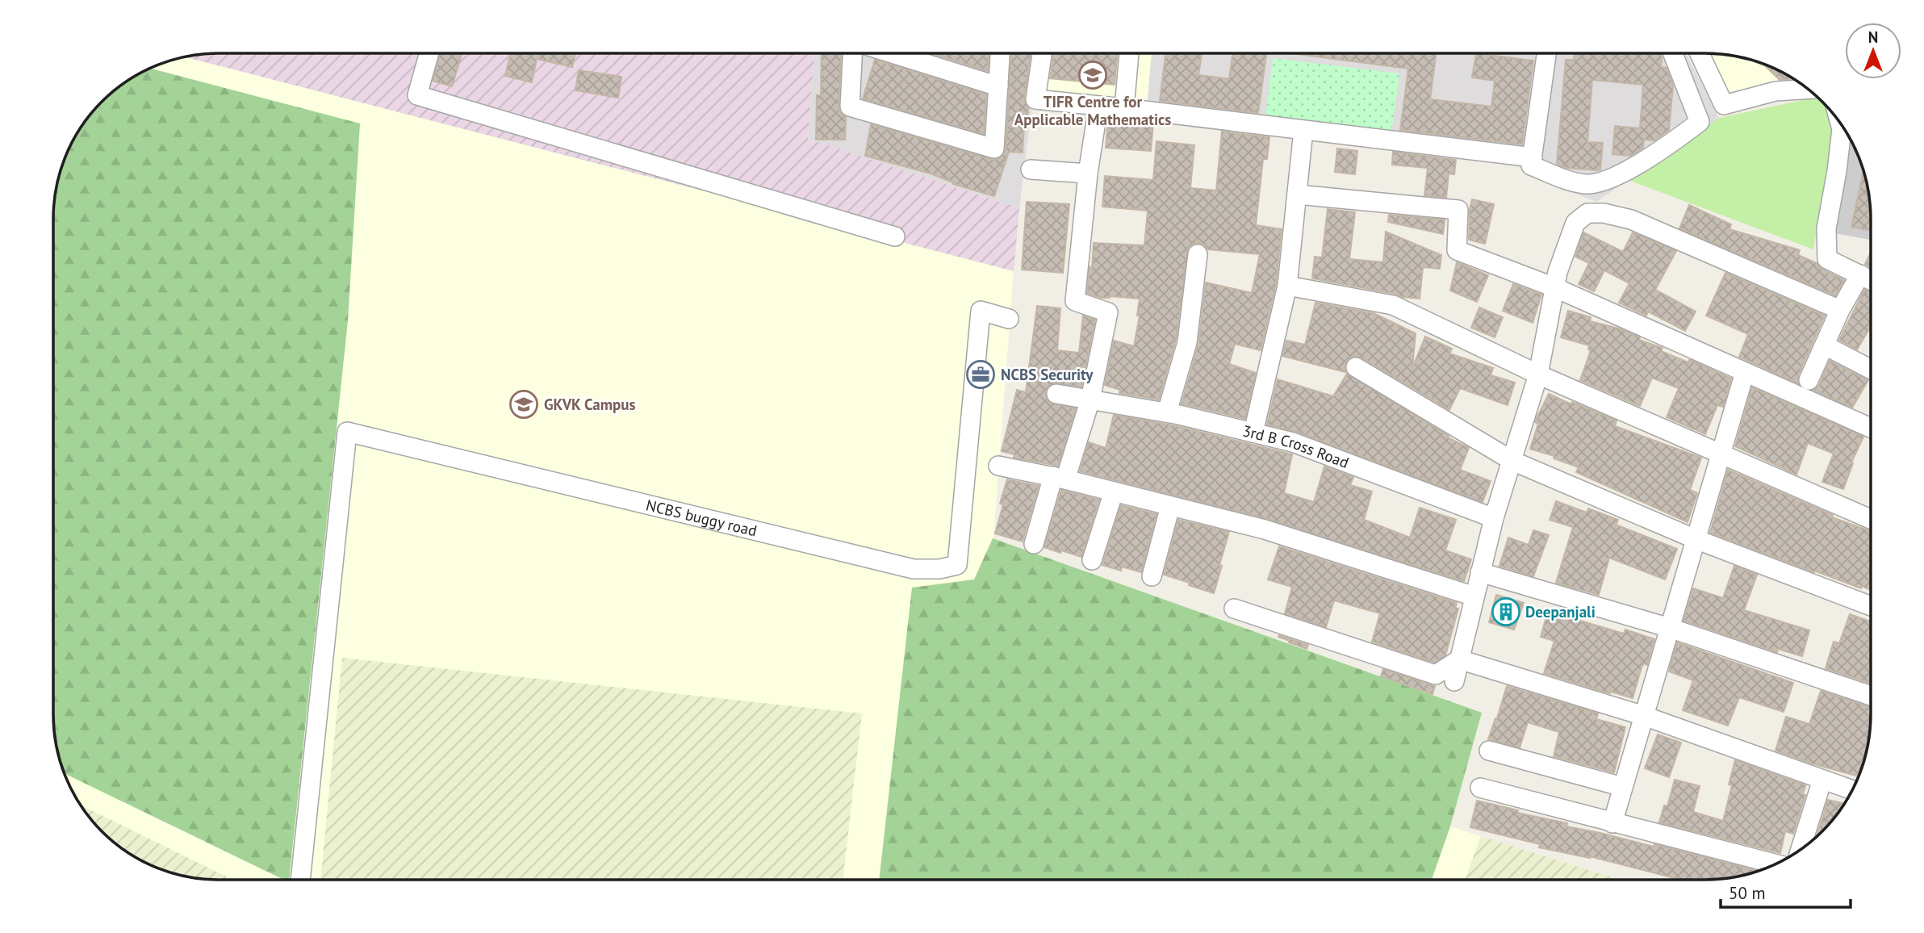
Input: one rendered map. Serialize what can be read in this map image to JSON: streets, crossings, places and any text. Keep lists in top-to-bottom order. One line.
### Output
{"streets":{"street":["3rd B Cross Road","NCBS buggy road"]},"places":{"school or university":["TIFR Centre for Applicable Mathematics","GKVK Campus"],"office":["NCBS Security"],"building":["Deepanjali"]},"scale_bar":"50 m","north":"top"}
